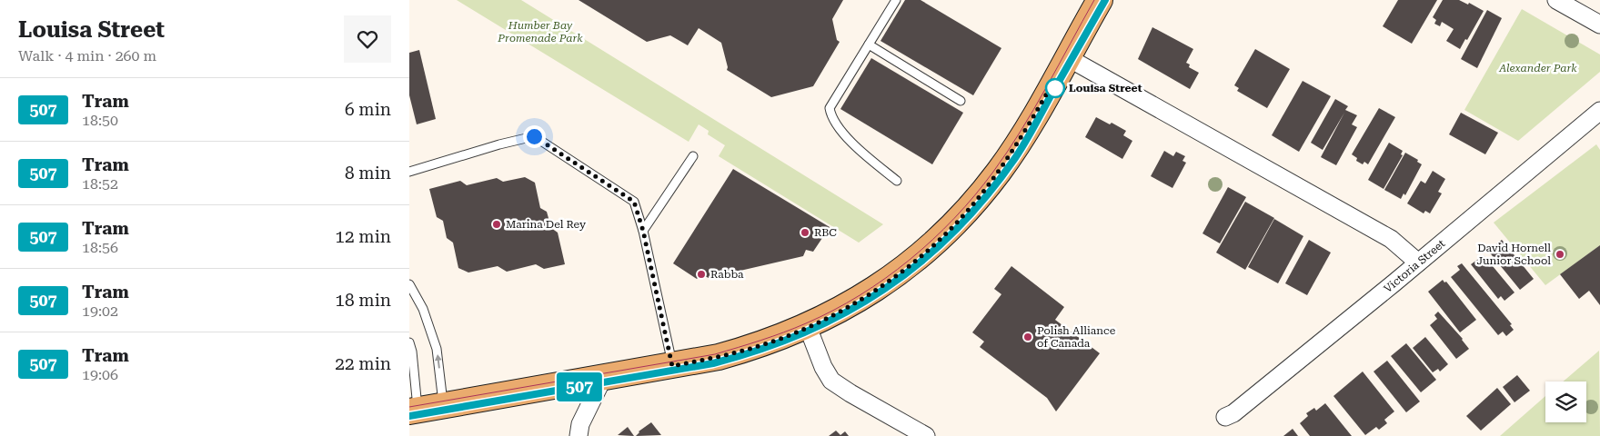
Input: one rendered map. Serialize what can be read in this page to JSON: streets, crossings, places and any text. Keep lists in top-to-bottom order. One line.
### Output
{"streets":{"street":["Victoria Street"]},"parks":["Humber Bay Promenade Park","Alexander Park"],"places":["Louisa Street","Marina Del Rey","RBC","David Hornell Junior School","Rabba","Polish Alliance of Canada"],"lines":["tram line 507"],"page":{"heading":["Louisa Street","Walk · 4 min · 260 m"],"on_map":"507","list":[{"mark":"507","name":"Tram","note":"18:50","value":"6 min"},{"mark":"507","name":"Tram","note":"18:52","value":"8 min"},{"mark":"507","name":"Tram","note":"18:56","value":"12 min"},{"mark":"507","name":"Tram","note":"19:02","value":"18 min"},{"mark":"507","name":"Tram","note":"19:06","value":"22 min"}]}}
